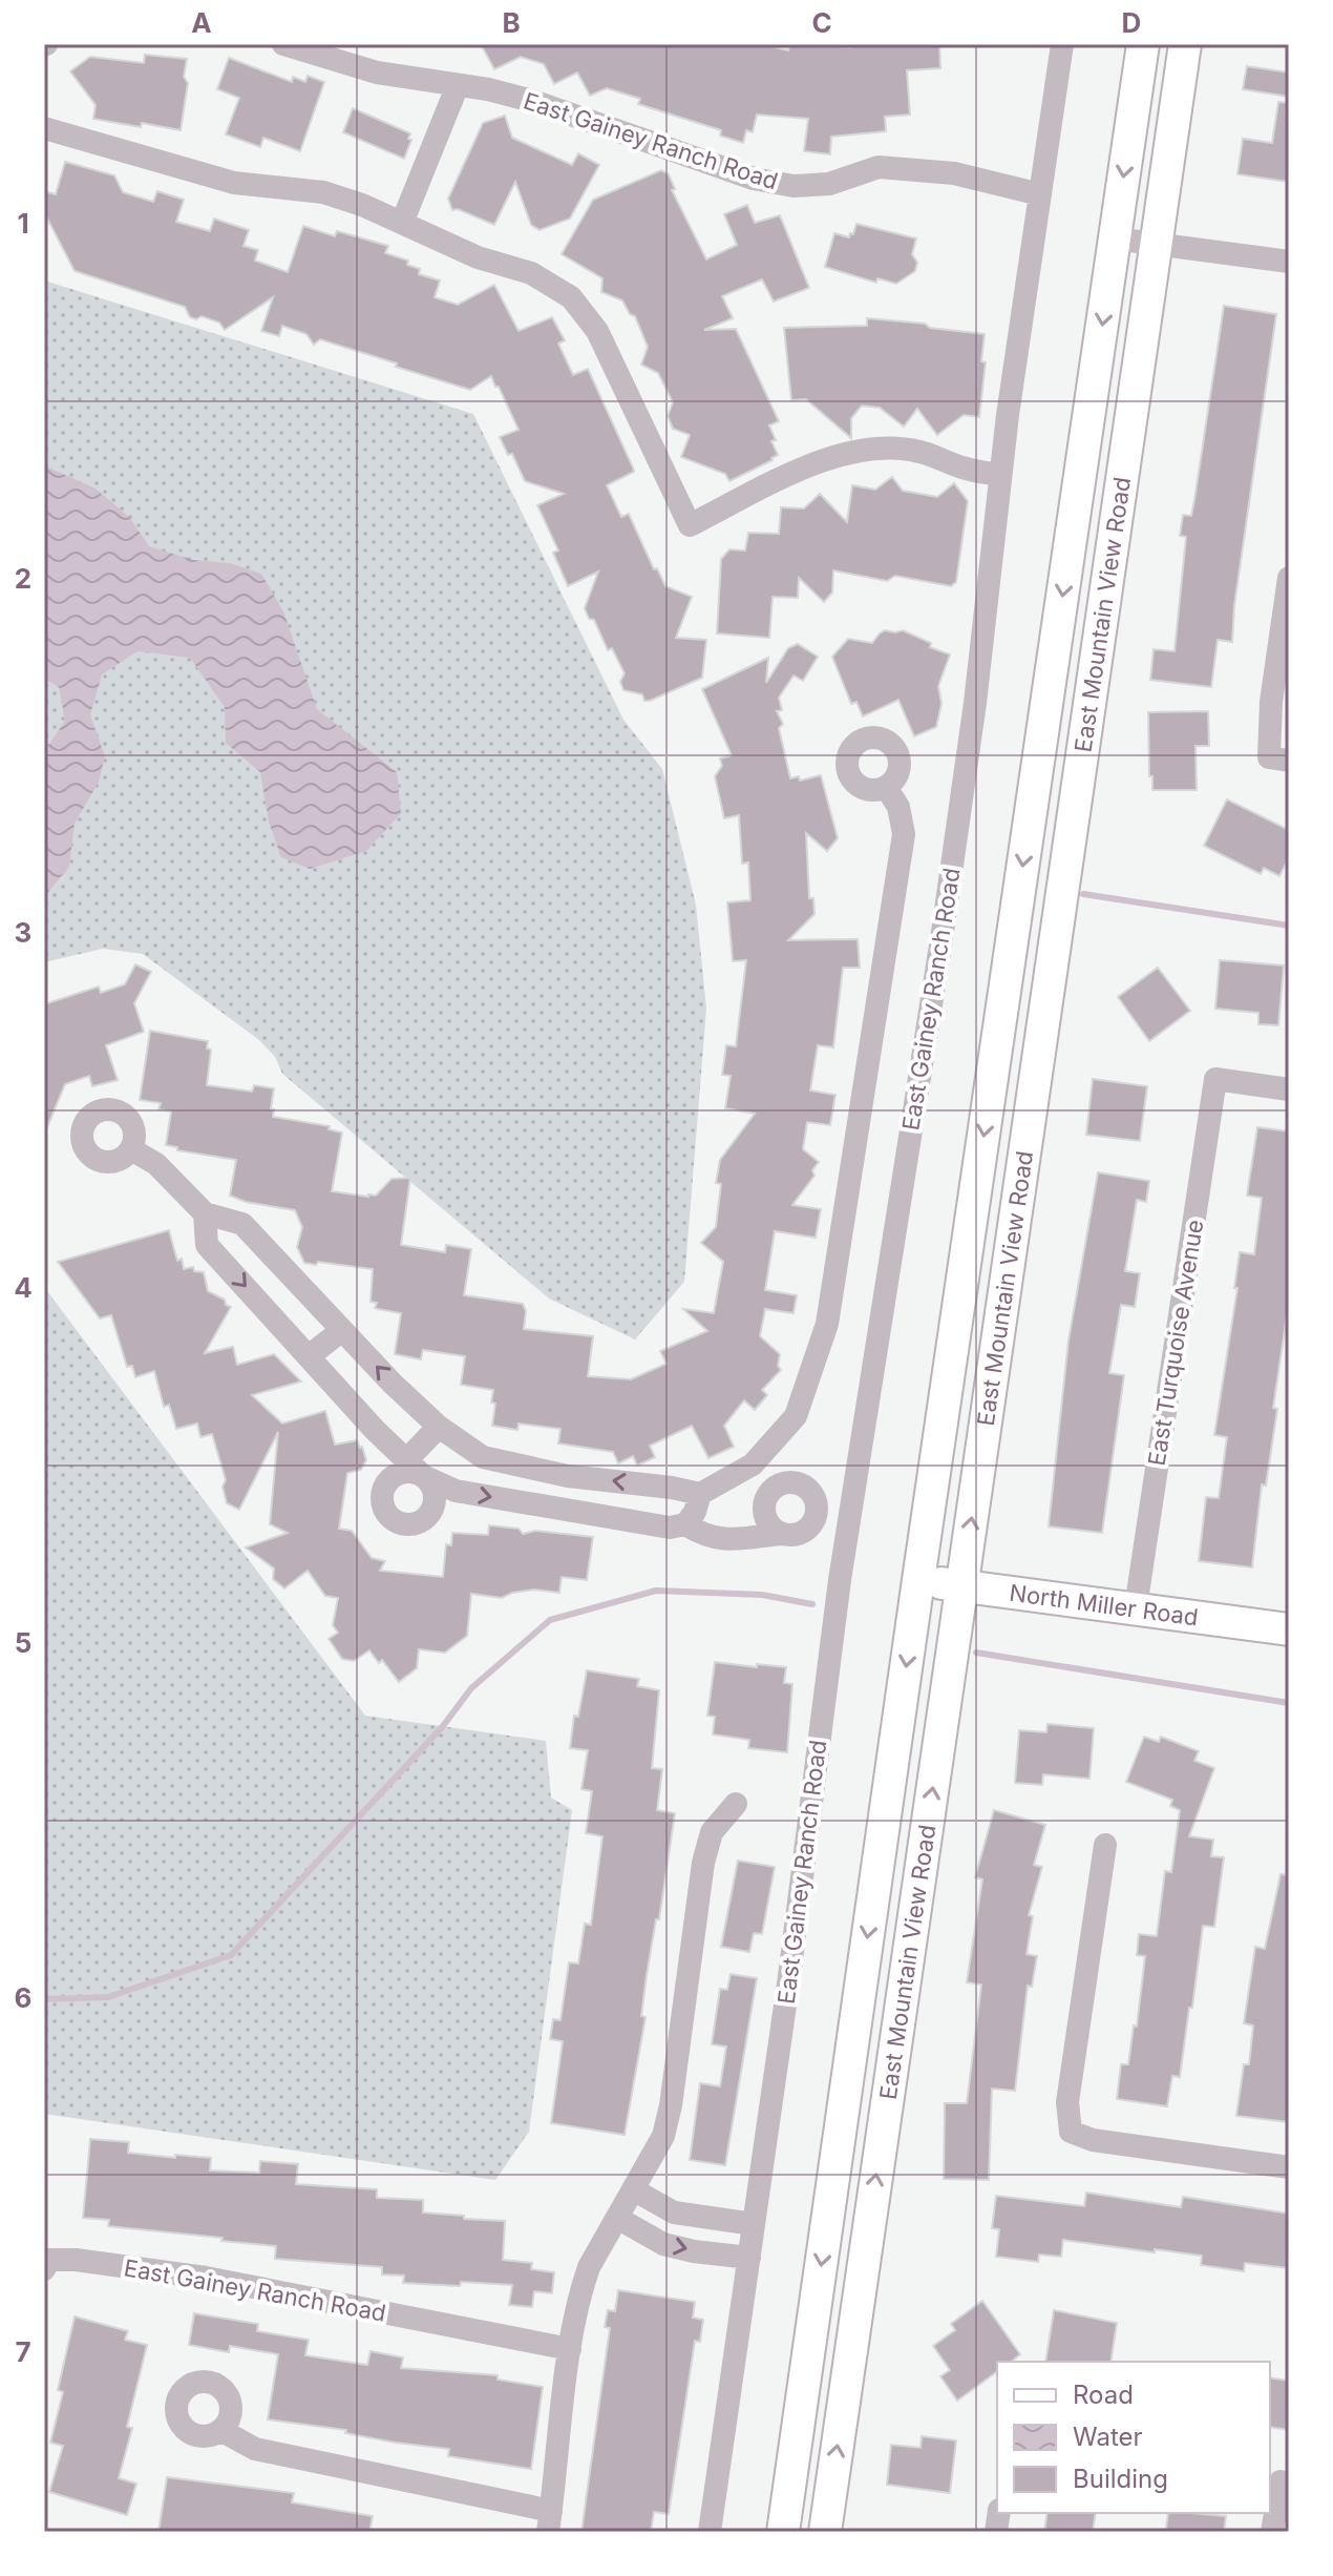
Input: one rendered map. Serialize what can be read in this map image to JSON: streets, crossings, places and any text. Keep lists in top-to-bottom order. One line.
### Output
{"streets":{"main road":["East Mountain View Road","North Miller Road"],"street":["East Gainey Ranch Road","East Turquoise Avenue"]},"crossings":[["East Mountain View Road","North Miller Road"],["East Turquoise Avenue","North Miller Road"]],"legend":["Road","Water","Building"],"grid":{"columns":["A","B","C","D"],"rows":["1","2","3","4","5","6","7"]}}
